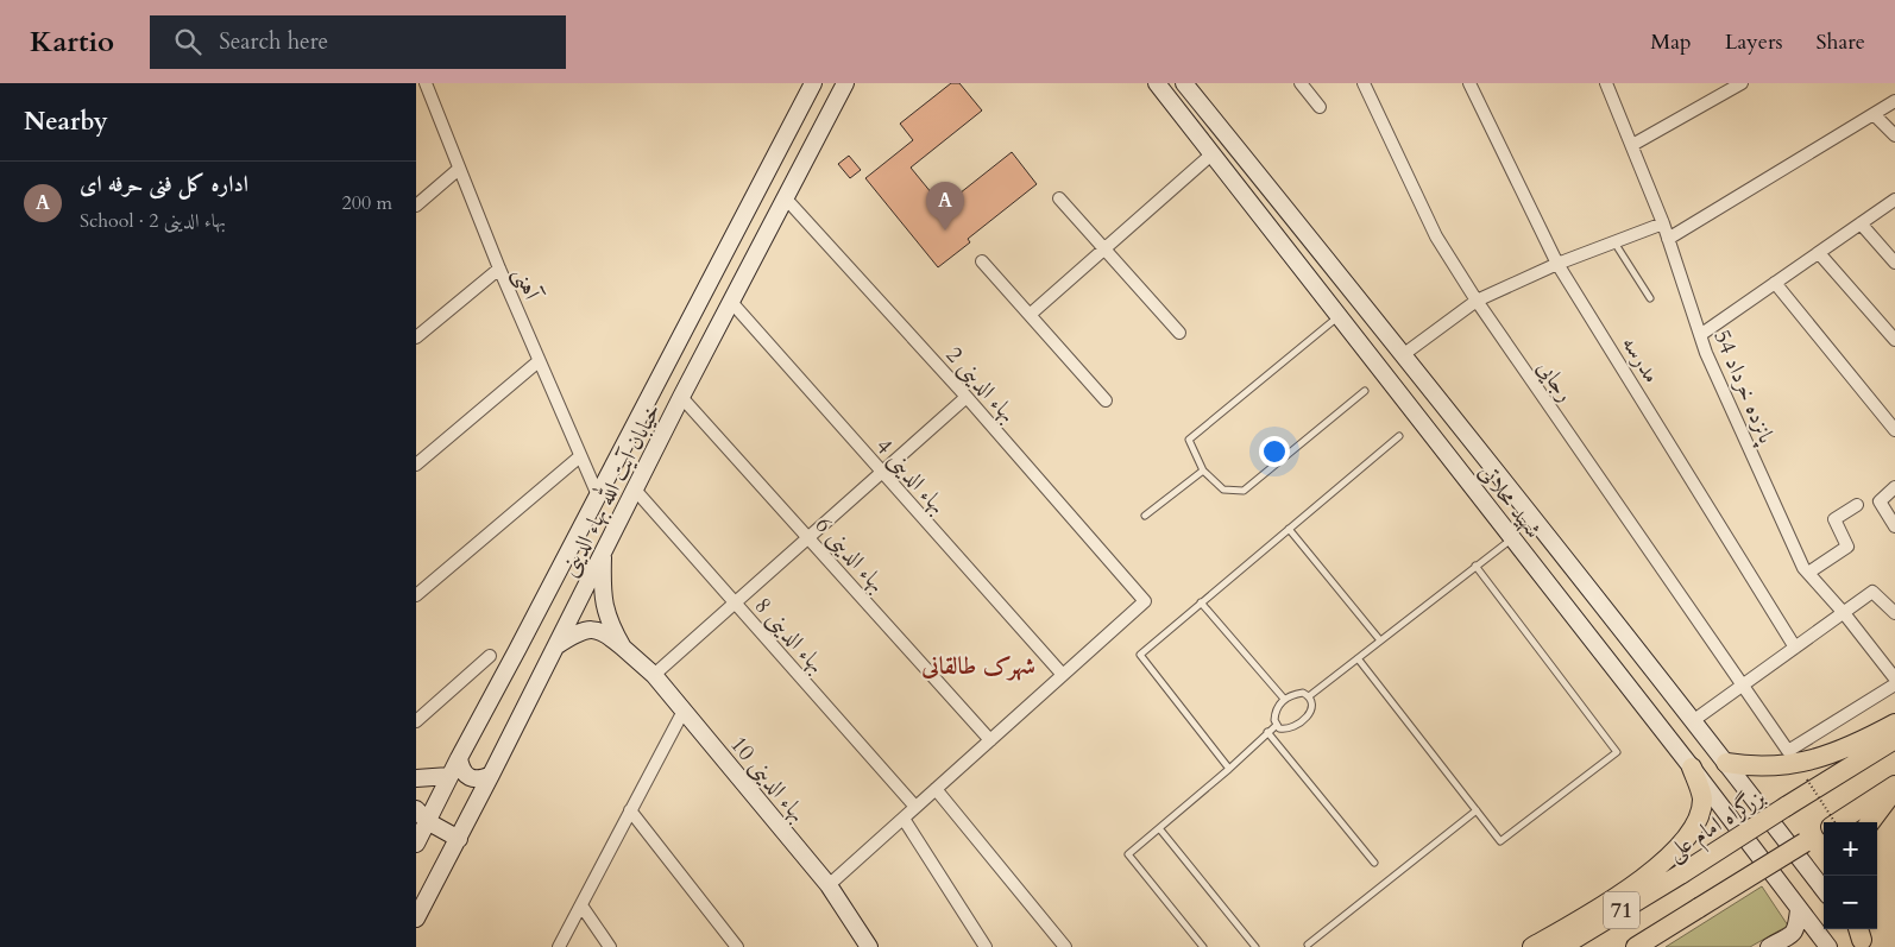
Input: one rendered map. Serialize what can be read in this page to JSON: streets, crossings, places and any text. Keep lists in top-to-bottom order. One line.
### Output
{"streets":{"highway":["بزرگراه امام علی","71"],"main road":["خیابان آیت الله بهاء الدینی","شهید محلاتی","بهاء الدینی 10"],"street":["آهنی","مدرسه","رجایی","بهاء الدینی 2","پانزده خرداد 54","بهاء الدینی 4","بهاء الدینی 6","بهاء الدینی 8"]},"crossings":[["آهنی","خیابان آیت الله بهاء الدینی"],["بهاء الدینی 2","بهاء الدینی 4"],["بهاء الدینی 2","خیابان آیت الله بهاء الدینی"],["بهاء الدینی 4","خیابان آیت الله بهاء الدینی"],["خیابان آیت الله بهاء الدینی","بهاء الدینی 6"],["خیابان آیت الله بهاء الدینی","بهاء الدینی 8"],["خیابان آیت الله بهاء الدینی","بهاء الدینی 10"]],"districts":["شهرک طالقانی"],"page":{"header":"Kartio","search":"Search here","nav":["Map","Layers","Share"],"heading":"Nearby","list":[{"mark":"A","name":"اداره کل فنی حرفه ای","note":"School · بهاء الدینی 2","value":"200 m"}],"pins":"A","map_buttons":["+","−"]}}
